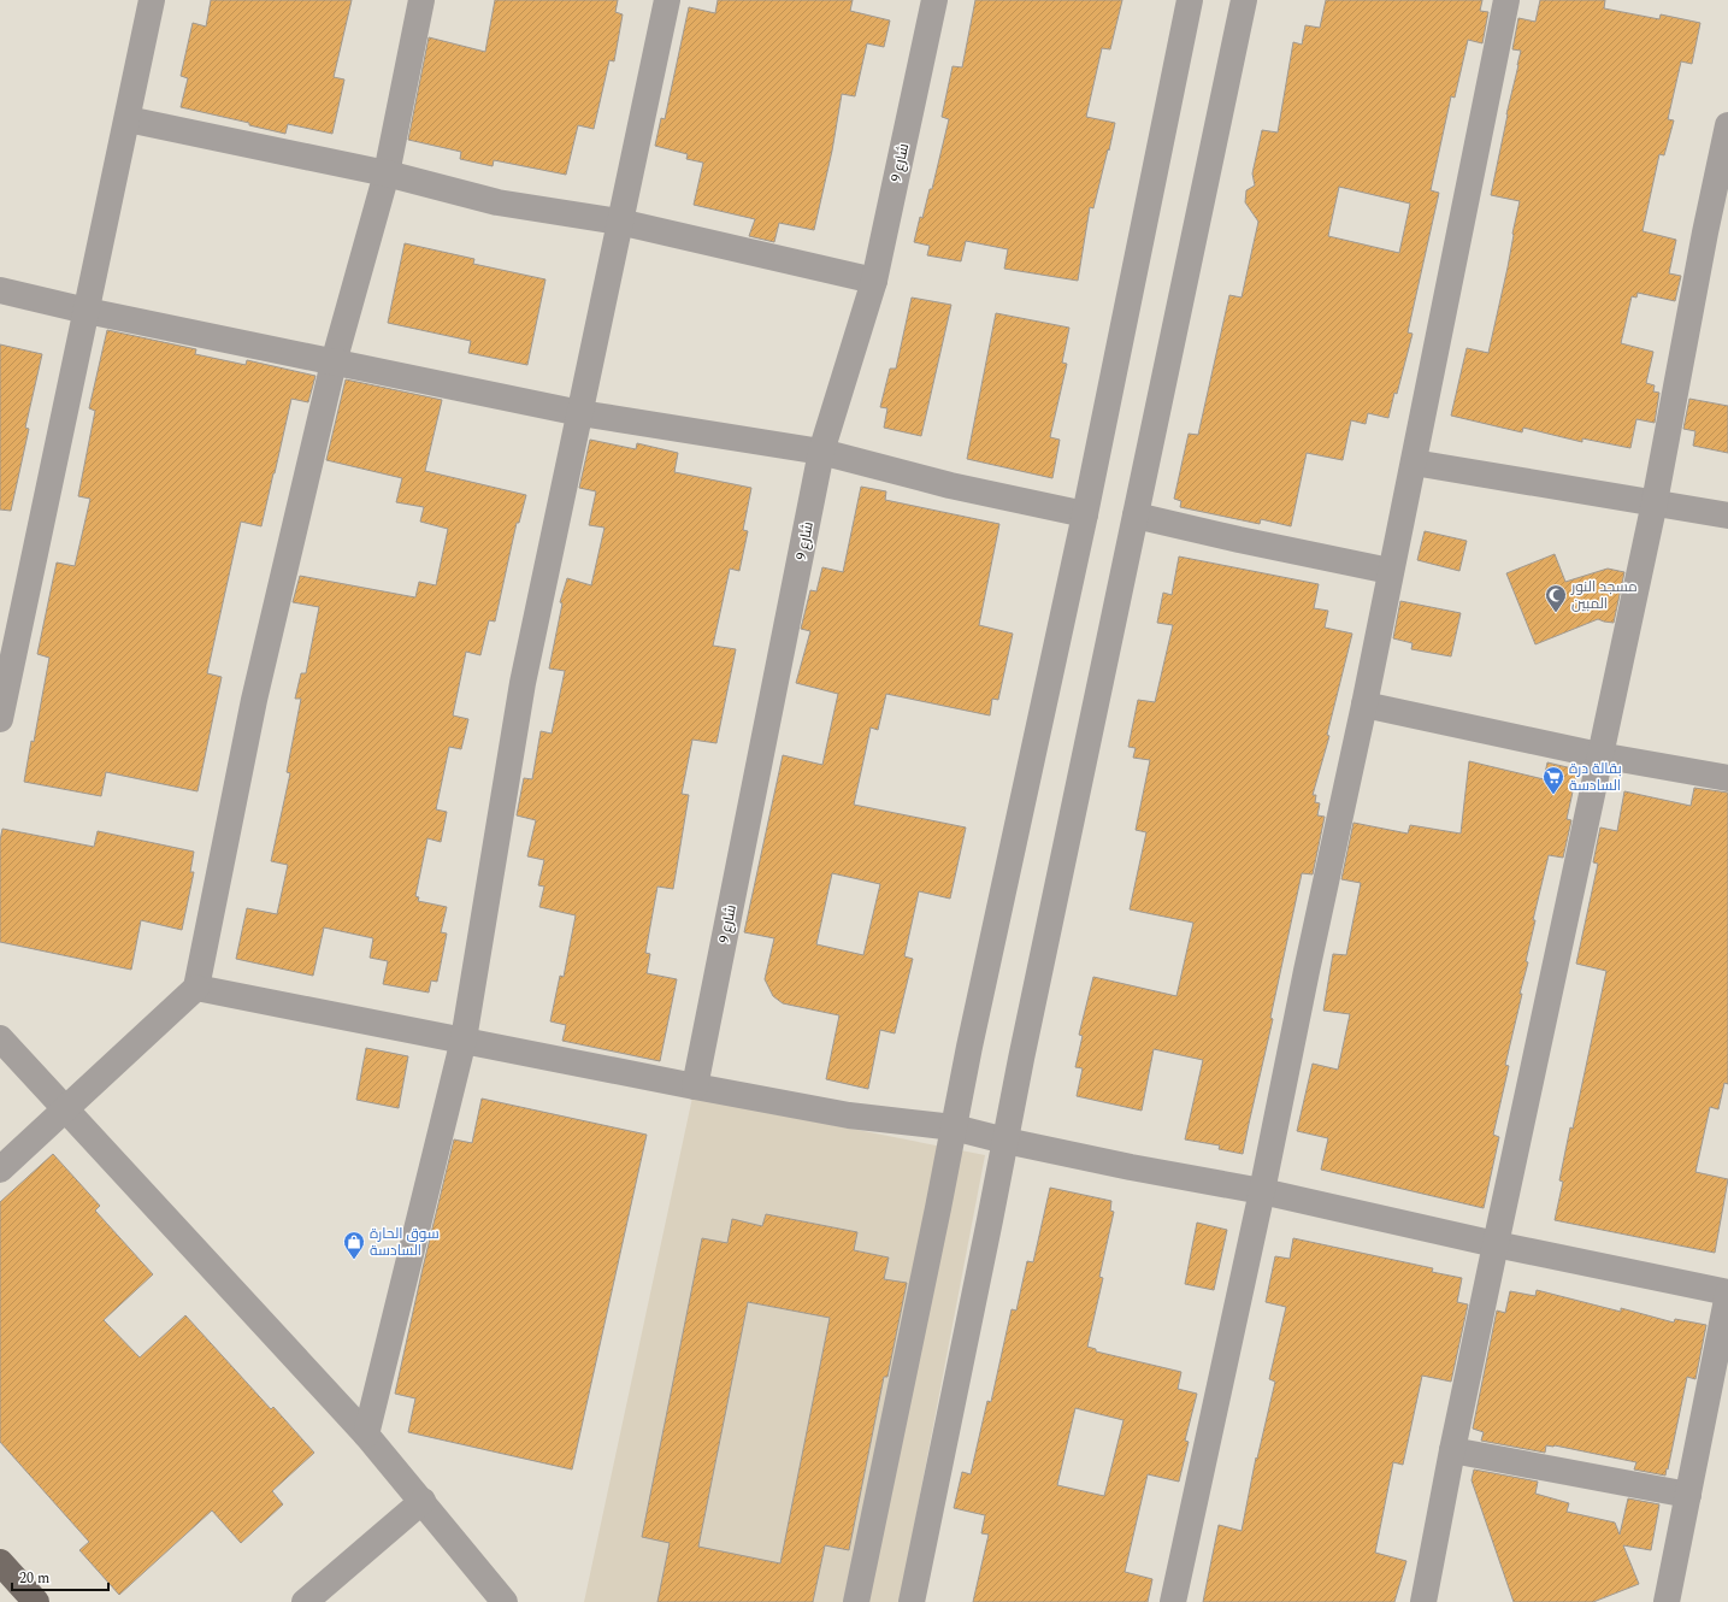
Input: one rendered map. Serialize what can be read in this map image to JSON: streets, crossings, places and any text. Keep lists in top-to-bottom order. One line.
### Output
{"streets":{"street":["شارع 9"]},"places":{"mosque":["مسجد النور المبين"],"supermarket":["بقالة درة السادسة"],"shop":["سوق الحارة السادسة"]},"scale_bar":"20 m"}
